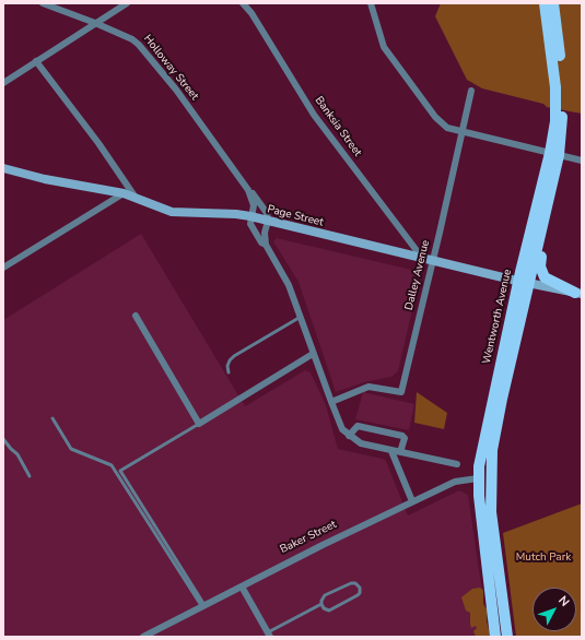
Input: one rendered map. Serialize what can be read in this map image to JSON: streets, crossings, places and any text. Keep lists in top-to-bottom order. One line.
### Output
{"streets":{"main road":["Page Street","Wentworth Avenue","Baker Street"],"street":["Holloway Street","Banksia Street","Dalley Avenue"]},"crossings":[["Holloway Street","Page Street"],["Holloway Street","Dalley Avenue"],["Banksia Street","Page Street"],["Page Street","Dalley Avenue"],["Page Street","Wentworth Avenue"],["Wentworth Avenue","Baker Street"]],"parks":["Mutch Park"],"north":"top right"}
